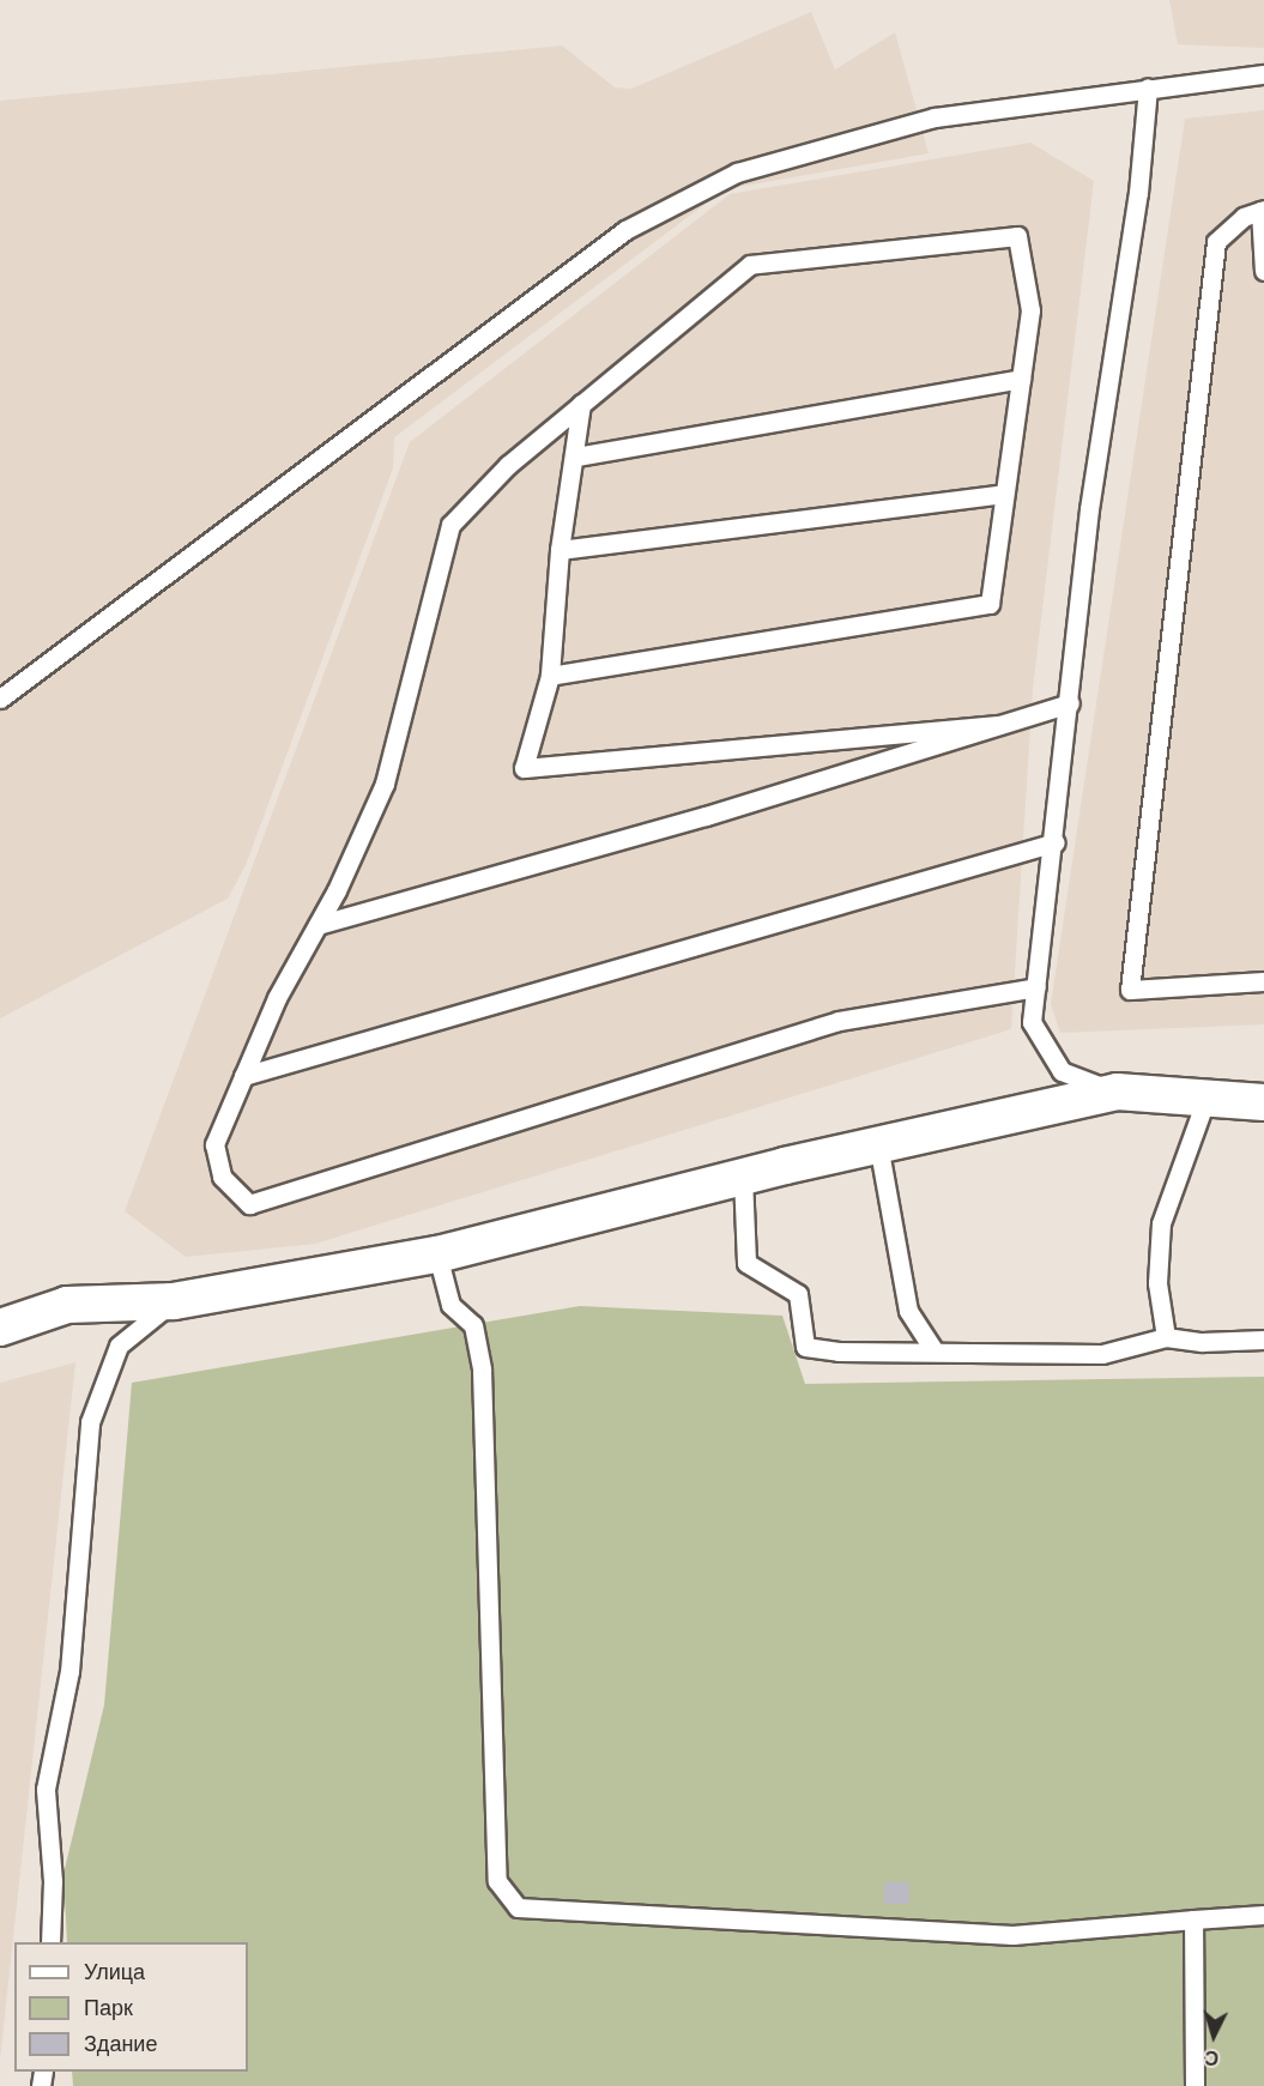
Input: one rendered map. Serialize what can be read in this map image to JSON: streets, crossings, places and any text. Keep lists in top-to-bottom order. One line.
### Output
{"legend":["Улица","Парк","Здание"],"north":"bottom"}
